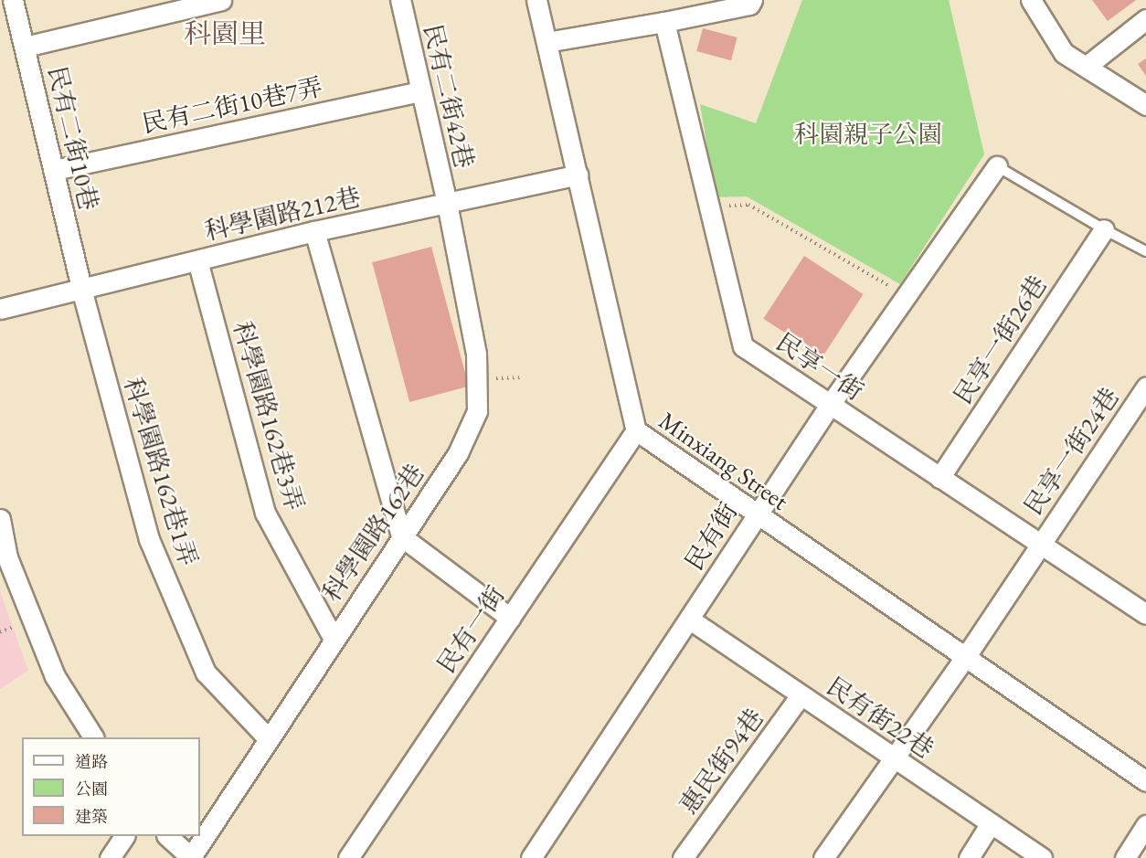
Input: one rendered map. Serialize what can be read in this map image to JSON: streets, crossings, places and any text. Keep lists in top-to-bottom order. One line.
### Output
{"streets":{"street":["民有二街42巷","民有二街10巷7弄","民有二街10巷","科學園路212巷","民享一街26巷","民享一街","科學園路162巷3弄","民享一街24巷","Minxiang Street","科學園路162巷1弄","科學園路162巷","民有街","民有一街","民有街22巷","惠民街94巷"]},"crossings":[["民有二街42巷","民有二街10巷7弄"],["民有二街42巷","科學園路212巷"],["民有二街42巷","科學園路162巷"],["民有二街10巷7弄","民有二街10巷"],["民有二街10巷","科學園路212巷"],["民有二街10巷","科學園路162巷1弄"],["科學園路212巷","科學園路162巷3弄"],["科學園路212巷","Minxiang Street"],["科學園路212巷","科學園路162巷1弄"],["科學園路212巷","科學園路162巷"],["民享一街26巷","民享一街"],["民享一街","民享一街24巷"],["民享一街","民有街"],["科學園路162巷3弄","科學園路162巷"],["民享一街24巷","Minxiang Street"],["民享一街24巷","民有街22巷"],["Minxiang Street","民有街"],["Minxiang Street","民有一街"],["科學園路162巷1弄","科學園路162巷"],["民有街","民有街22巷"],["民有街22巷","惠民街94巷"]],"districts":["科園里"],"parks":["科園親子公園"],"legend":["道路","公園","建築"]}
